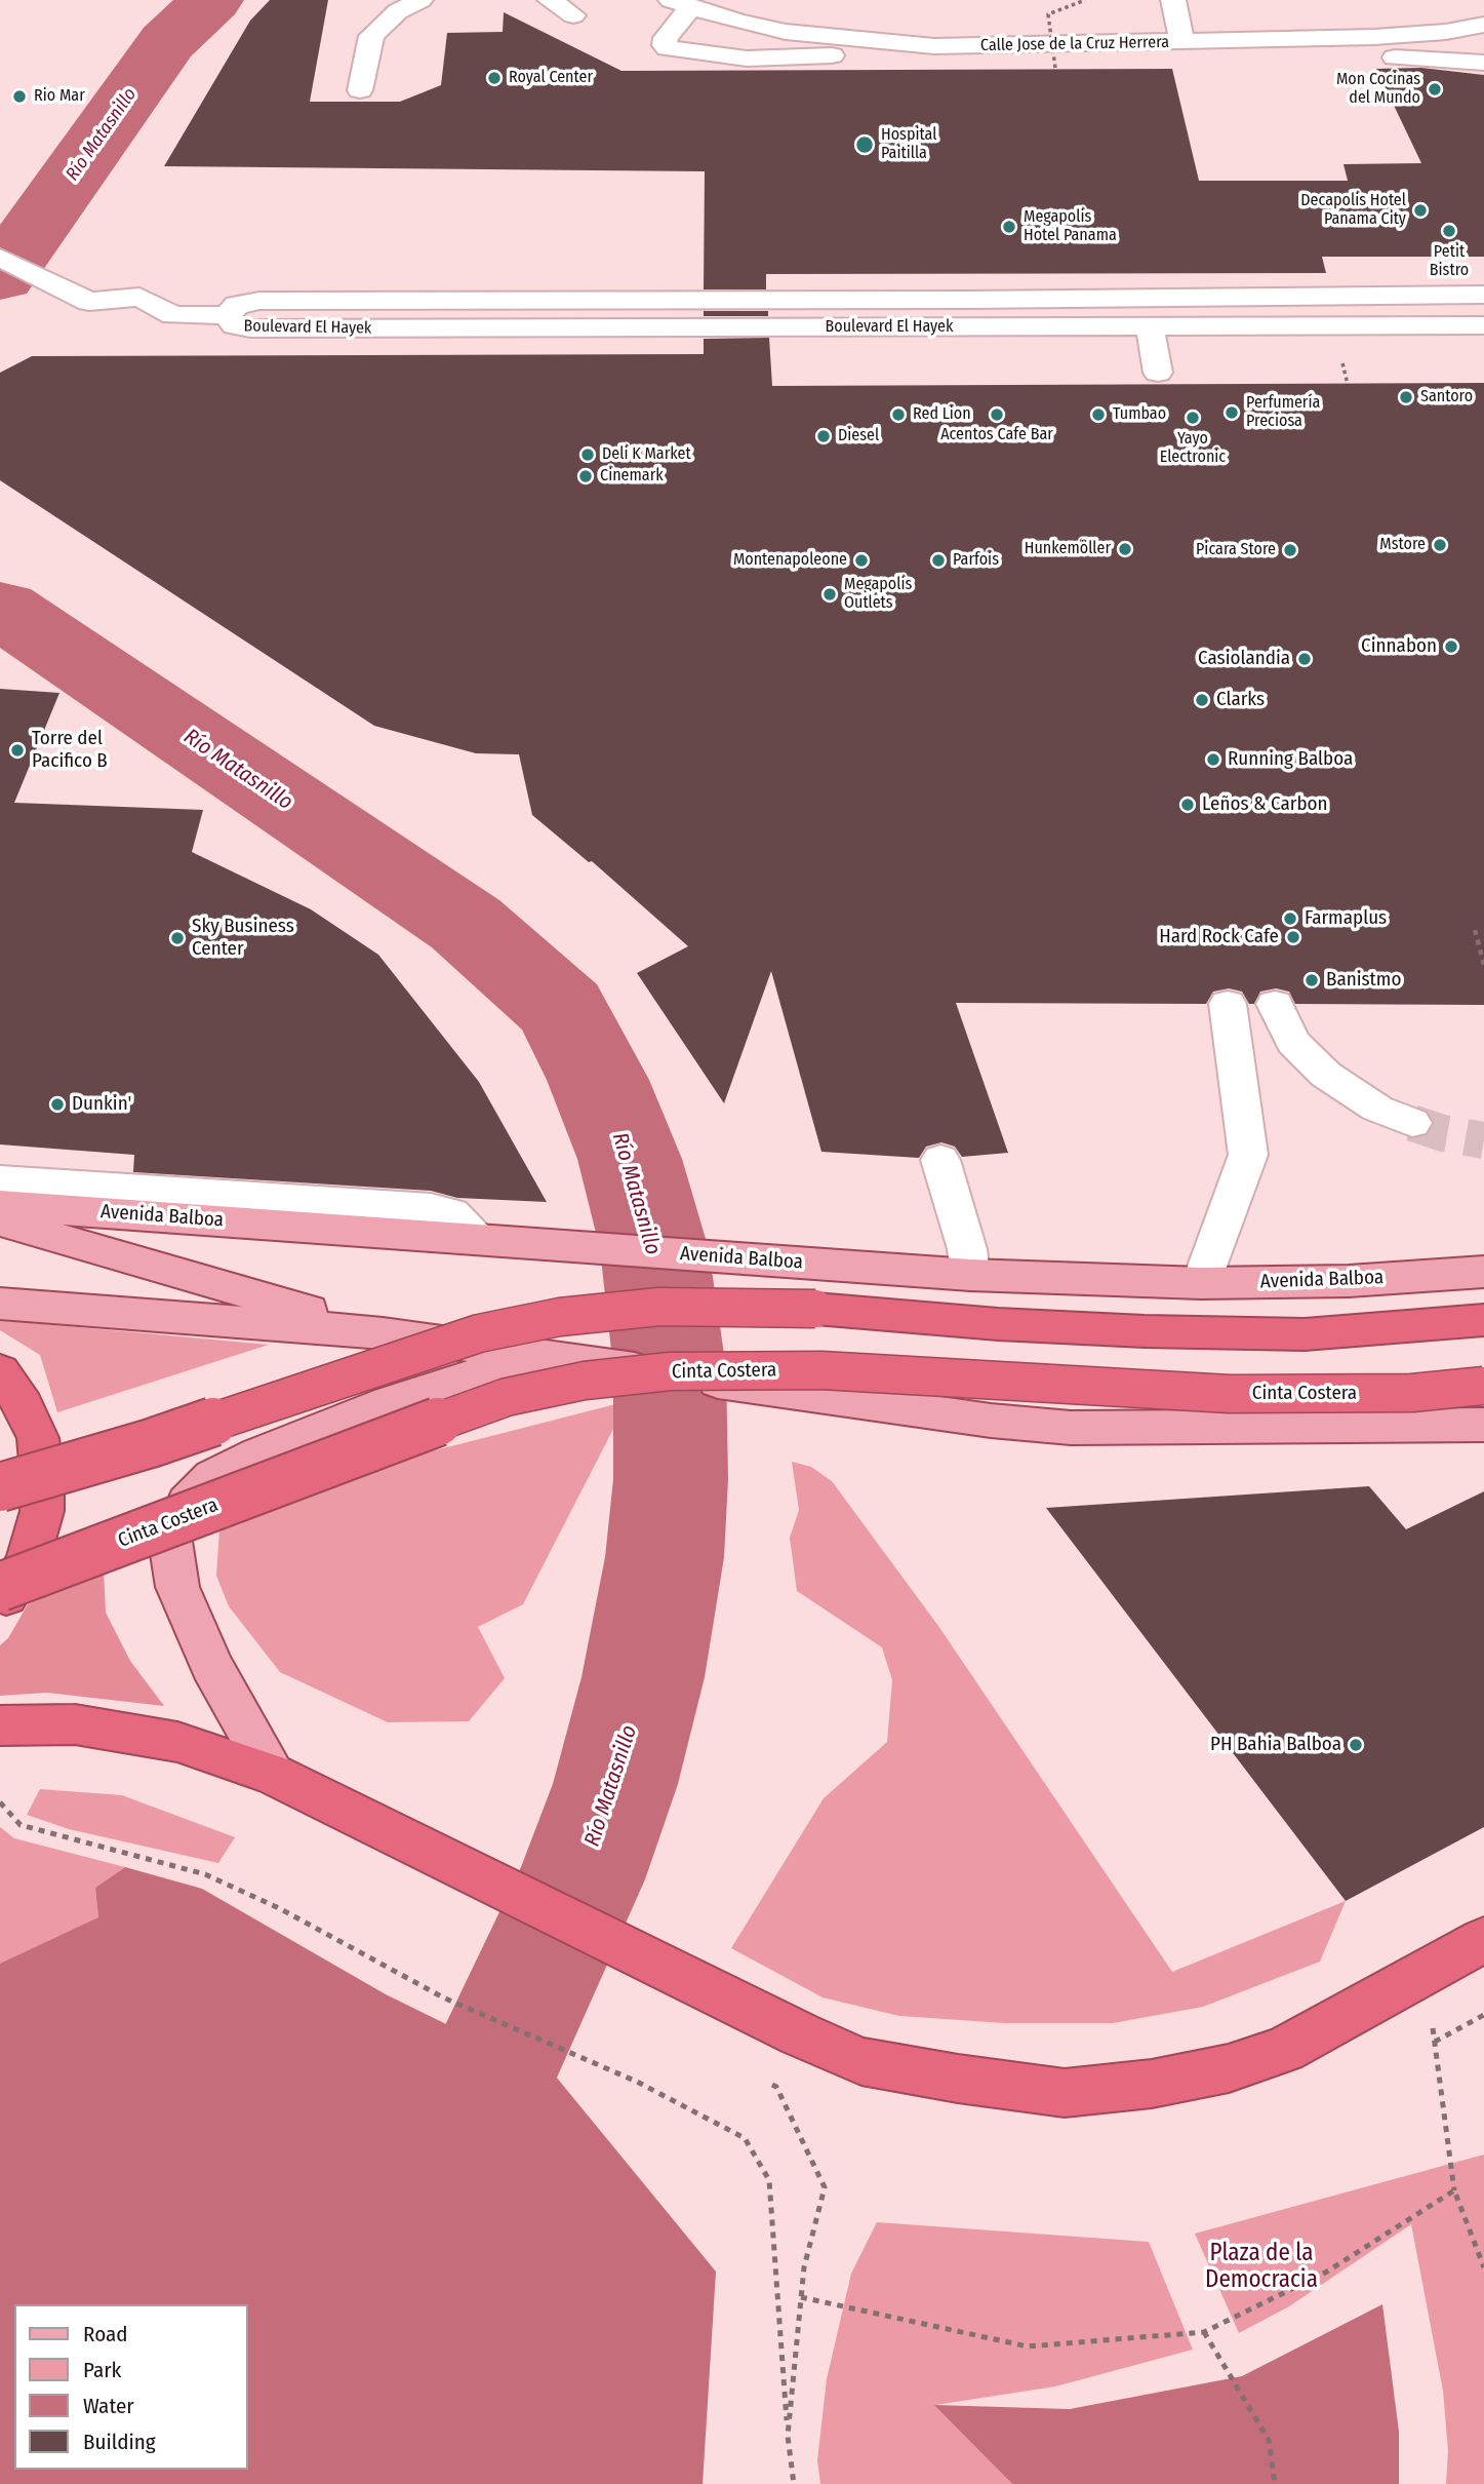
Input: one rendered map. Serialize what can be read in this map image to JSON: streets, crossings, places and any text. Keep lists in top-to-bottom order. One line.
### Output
{"streets":{"highway":["Cinta Costera"],"main road":["Avenida Balboa"],"street":["Calle Jose de la Cruz Herrera","Boulevard El Hayek"]},"water":["Río Matasnillo"],"parks":["Plaza de la Democracia"],"places":["Royal Center","Mon Cocinas del Mundo","Rio Mar","Hospital Paitilla","Decapolis Hotel Panama City","Megapolis Hotel Panama","Petit Bistro","Santoro","Perfumería Preciosa","Red Lion","Acentos Cafe Bar","Tumbao","Yayo Electronic","Diesel","Deli K Market","Cinemark","Mstore","Hunkemöller","Picara Store","Montenapoleone","Parfois","Megapolis Outlets","Cinnabon","Casiolandia","Clarks","Torre del Pacifico B","Running Balboa","Leños & Carbon","Farmaplus","Hard Rock Cafe","Sky Business Center","Banistmo","Dunkin'","PH Bahia Balboa"],"legend":["Road","Park","Water","Building"]}
